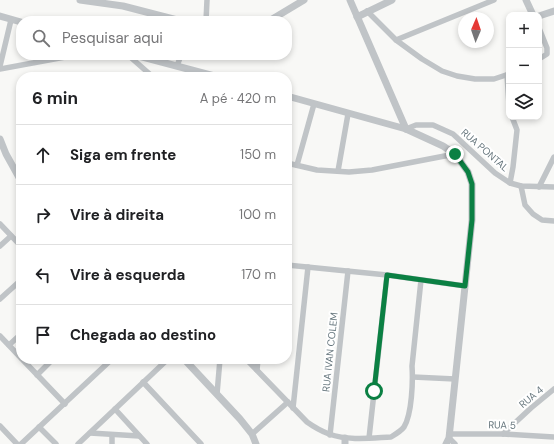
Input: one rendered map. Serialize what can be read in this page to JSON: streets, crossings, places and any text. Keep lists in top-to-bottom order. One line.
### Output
{"streets":{"street":["RUA PONTAL","RUA IVAN COLEM","RUA 4","RUA 5"]},"crossings":[["RUA 4","RUA 5"]],"north":"top","page":{"map_buttons":["+","−"],"search":"Pesquisar aqui","heading":["6 min","A pé · 420 m"],"list":[["Siga em frente","150 m"],["Vire à direita","100 m"],["Vire à esquerda","170 m"],"Chegada ao destino"]}}
